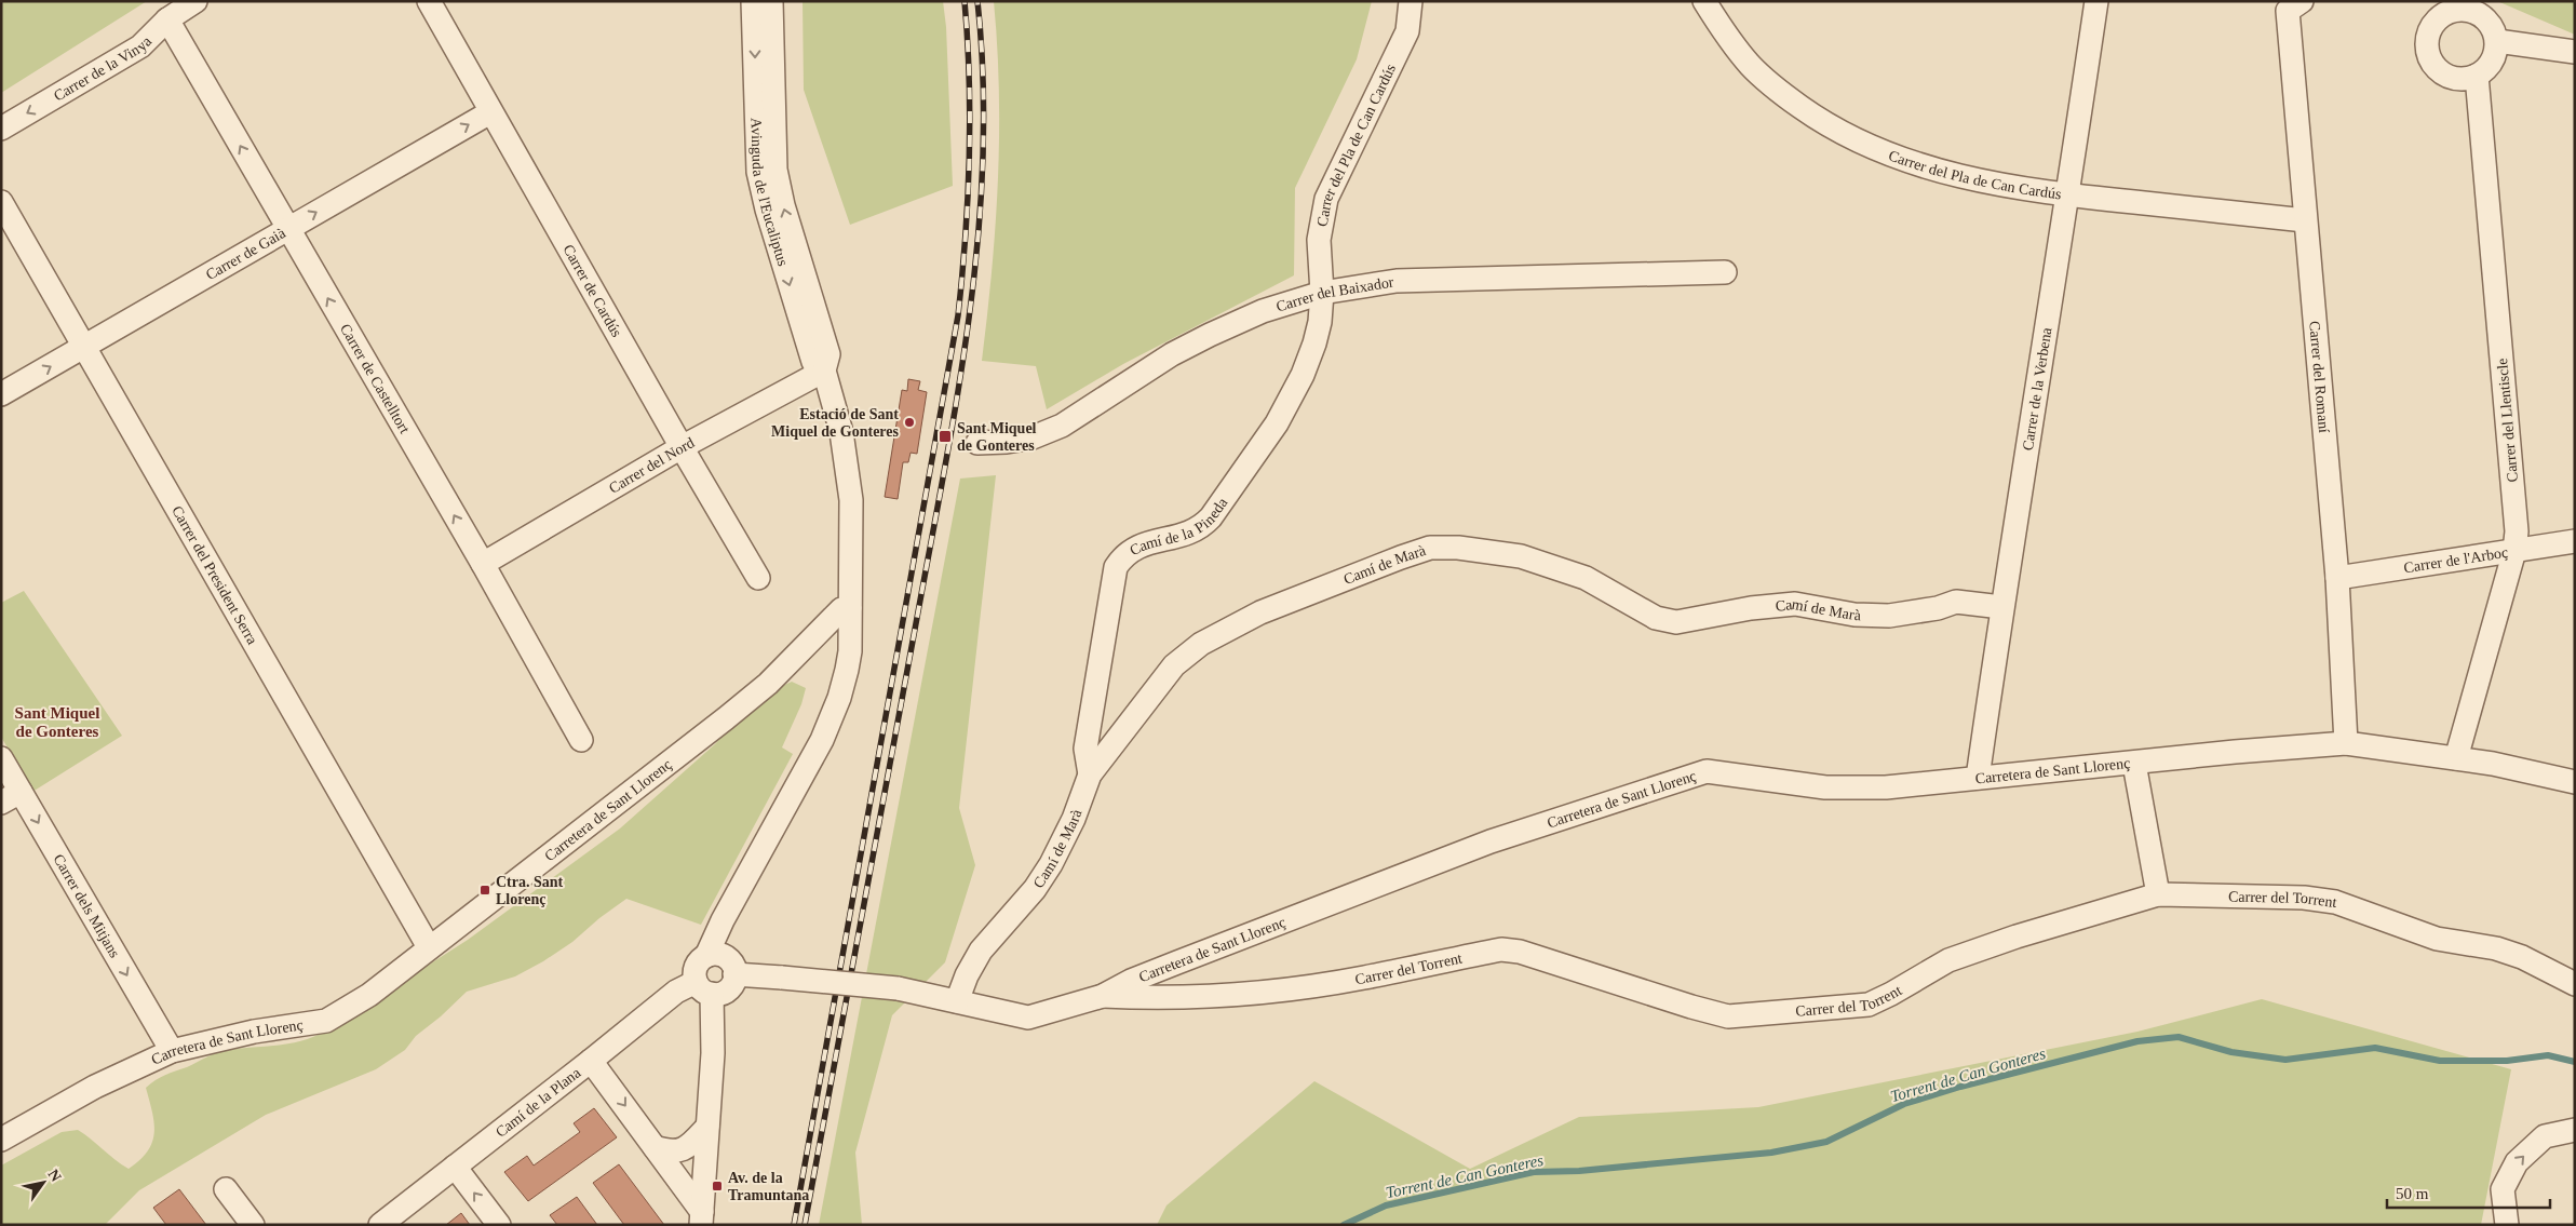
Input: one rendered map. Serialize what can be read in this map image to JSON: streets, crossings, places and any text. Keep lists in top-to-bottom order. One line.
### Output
{"streets":{"street":["Carrer de la Vinya","Carrer del Pla de Can Cardús","Avinguda de l'Eucaliptus","Carrer de Gaià","Carrer de Cardús","Carrer del Baixador","Carrer del Romaní","Carrer de Castelltort","Carrer de la Verbena","Carrer del Llentiscle","Carrer del Nord","Camí de la Pineda","Carrer de l'Arboç","Camí de Marà","Carrer del President Serra","Carretera de Sant Llorenç","Carrer del Torrent","Carrer dels Mitjans","Camí de la Plana"]},"crossings":[["Carrer de la Vinya","Carrer de Castelltort"],["Carrer del Pla de Can Cardús","Carrer del Baixador"],["Carrer del Pla de Can Cardús","Carrer del Romaní"],["Carrer del Pla de Can Cardús","Carrer de la Verbena"],["Carrer del Pla de Can Cardús","Camí de la Pineda"],["Avinguda de l'Eucaliptus","Carrer del Nord"],["Avinguda de l'Eucaliptus","Carretera de Sant Llorenç"],["Carrer de Gaià","Carrer de Cardús"],["Carrer de Gaià","Carrer de Castelltort"],["Carrer de Gaià","Carrer del President Serra"],["Carrer de Cardús","Carrer del Nord"],["Carrer del Baixador","Camí de la Pineda"],["Carrer del Romaní","Carrer de l'Arboç"],["Carrer del Romaní","Carretera de Sant Llorenç"],["Carrer de Castelltort","Carrer del Nord"],["Carrer de la Verbena","Camí de Marà"],["Carrer de la Verbena","Carretera de Sant Llorenç"],["Carrer del Llentiscle","Carrer de l'Arboç"],["Carrer del Llentiscle","Carretera de Sant Llorenç"],["Camí de la Pineda","Camí de Marà"],["Camí de Marà","Carretera de Sant Llorenç"],["Carrer del President Serra","Carretera de Sant Llorenç"],["Carretera de Sant Llorenç","Carrer del Torrent"],["Carretera de Sant Llorenç","Carrer dels Mitjans"],["Carretera de Sant Llorenç","Camí de la Plana"]],"one_way":["Carrer de la Vinya","Carrer de Gaià","Carrer de Castelltort","Carrer dels Mitjans"],"districts":["Sant Miquel de Gonteres"],"water":["Torrent de Can Gonteres"],"places":{"other":["Estació de Sant Miquel de Gonteres"],"transit":["Sant Miquel de Gonteres","Ctra. Sant Llorenç","Av. de la Tramuntana"]},"scale_bar":"50 m","north":"top right"}
